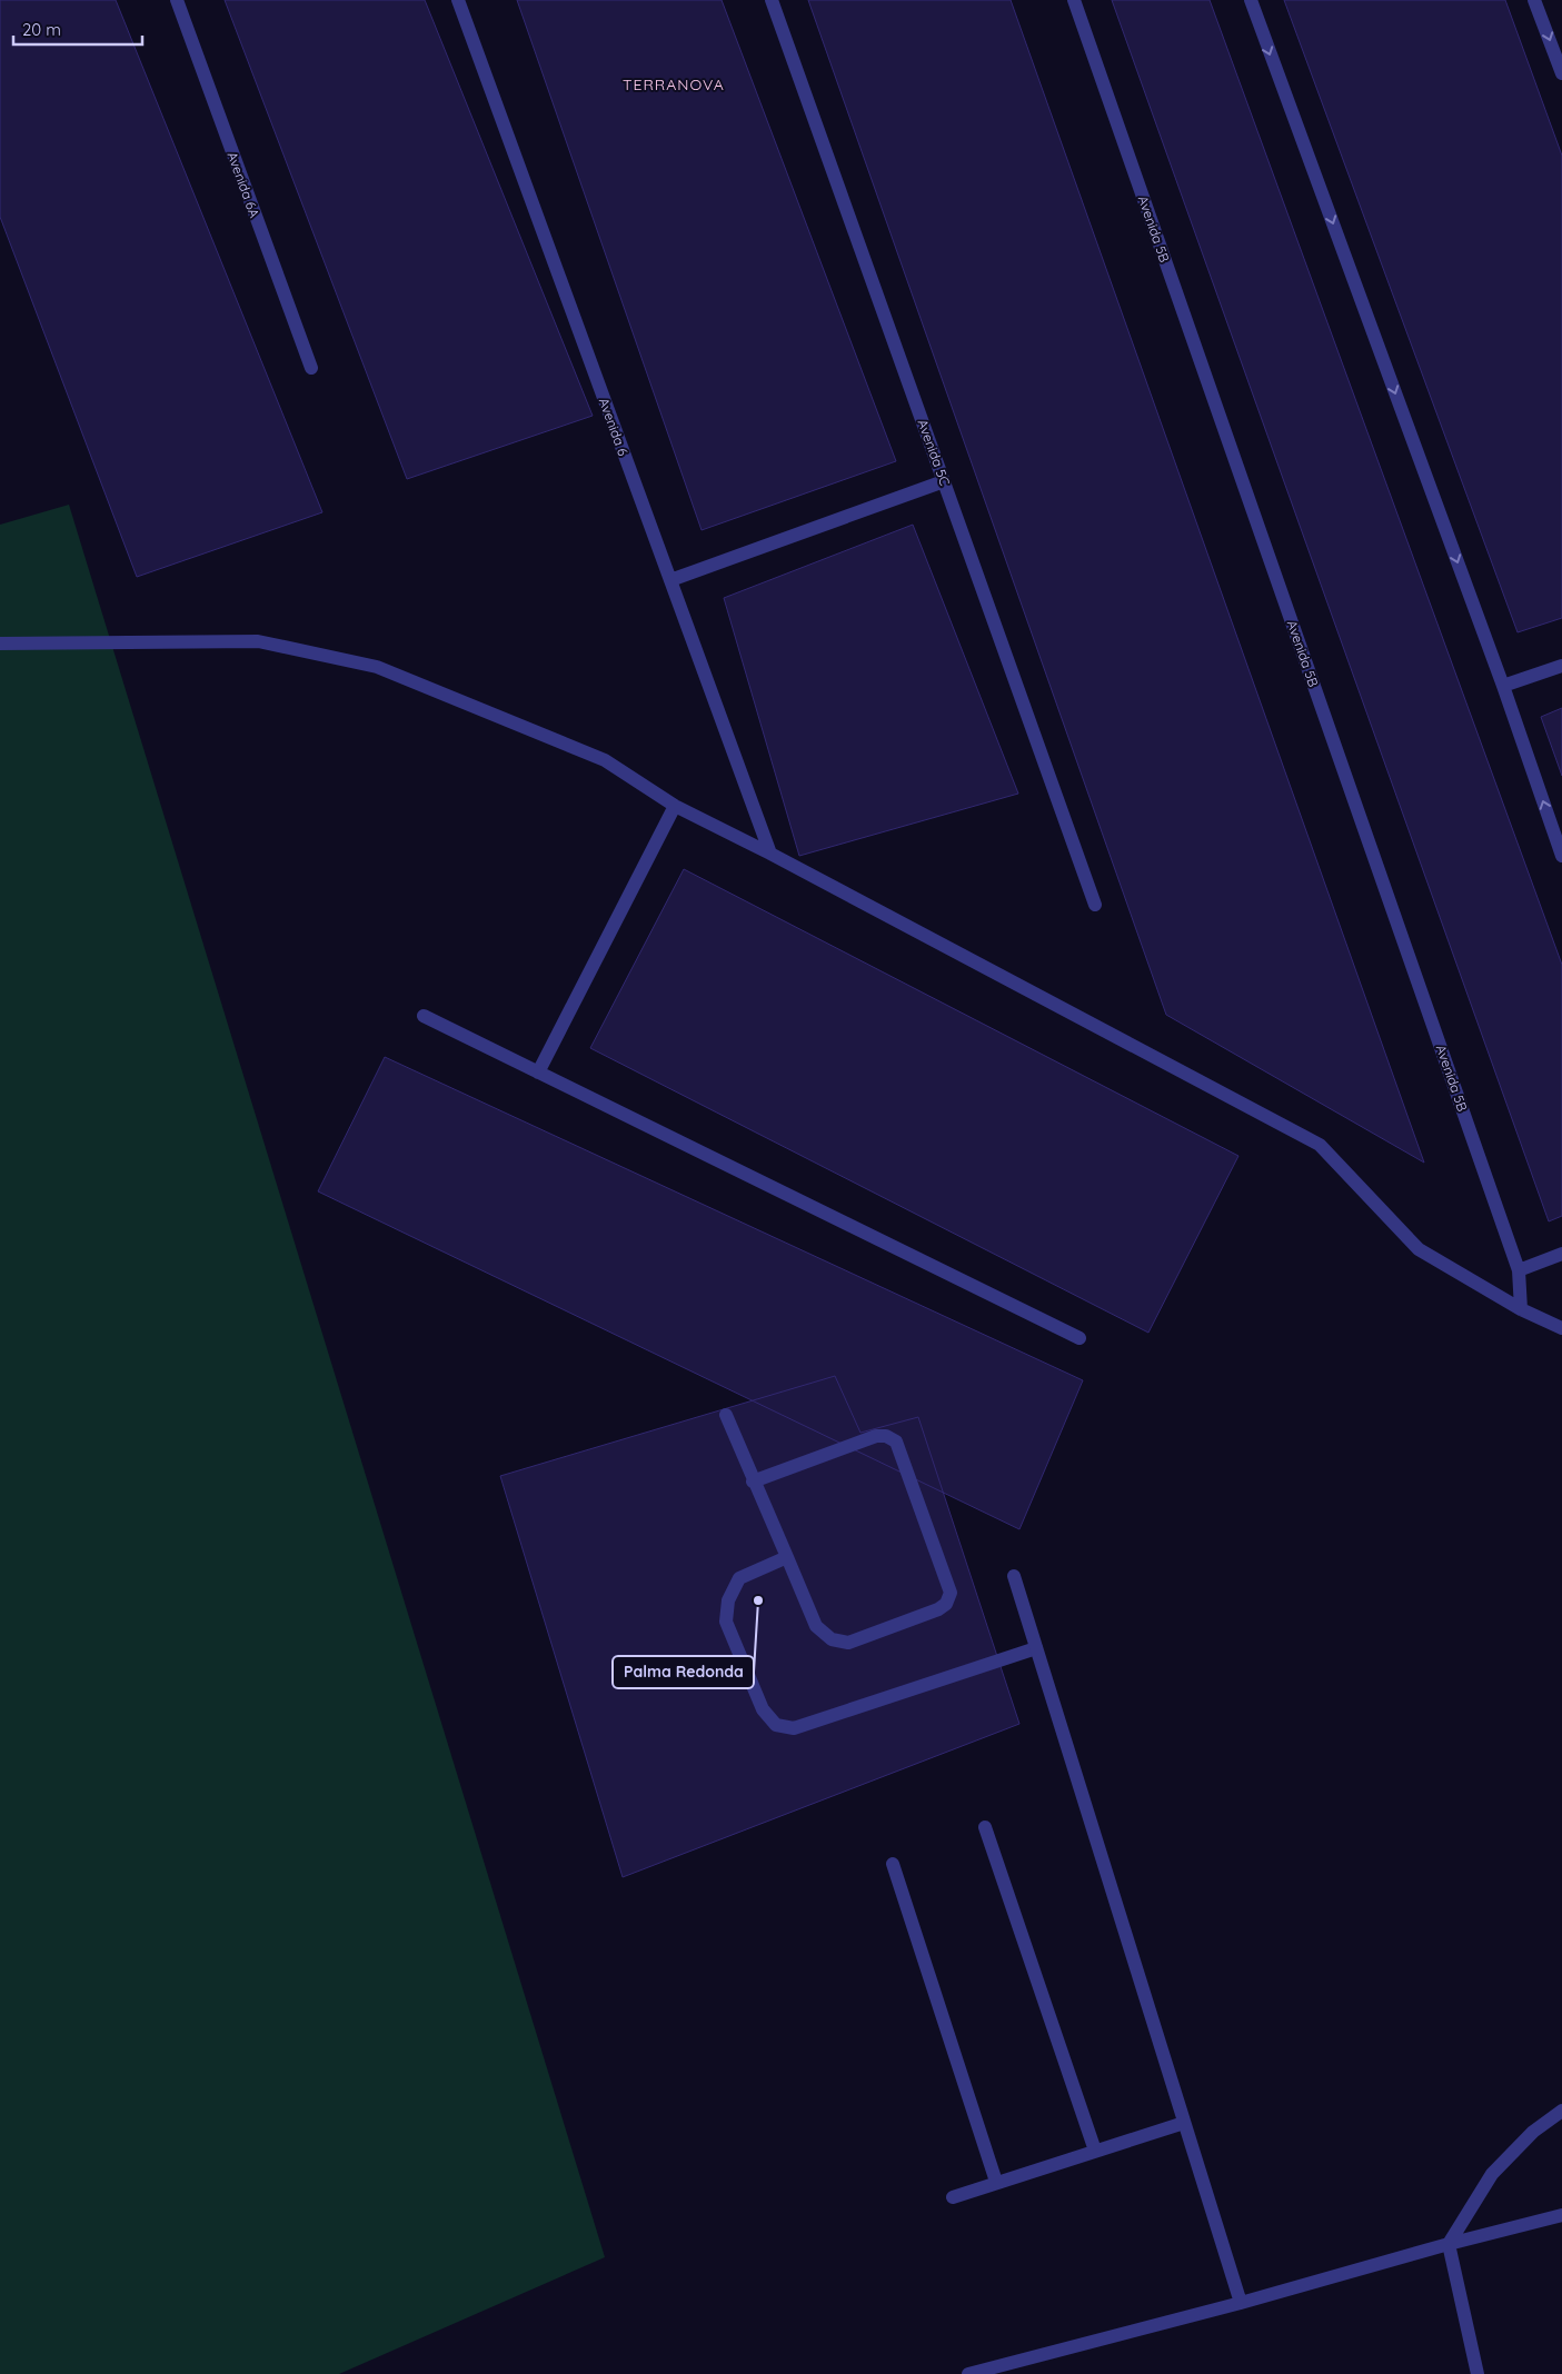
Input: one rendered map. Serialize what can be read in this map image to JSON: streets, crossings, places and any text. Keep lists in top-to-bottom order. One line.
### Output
{"streets":{"street":["Avenida 6A","Avenida 5B","Avenida 6","Avenida 5C"]},"districts":["TERRANOVA"],"places":["Palma Redonda"],"scale_bar":"20 m"}
